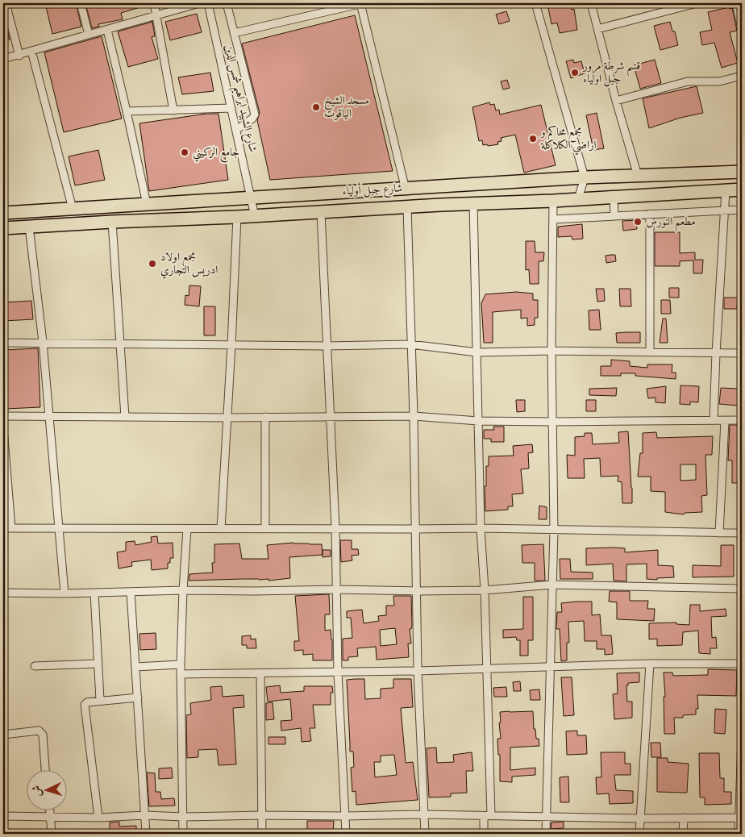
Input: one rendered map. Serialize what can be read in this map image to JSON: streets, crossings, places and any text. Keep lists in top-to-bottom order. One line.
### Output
{"streets":{"main road":["شارع جبل أولياء"],"street":["شارع الشهيد ابراهيم شمس الدين"]},"crossings":[["شارع الشهيد ابراهيم شمس الدين","شارع جبل أولياء"]],"places":["قسم شرطة مرور جبل اولياء","مسجد الشيخ الياقوت","مجمع محاكم و اراضي الكلاكلة","جامع الركيني","مطعم النورس","مجمع اولاد ادريس التجاري"],"north":"left"}
